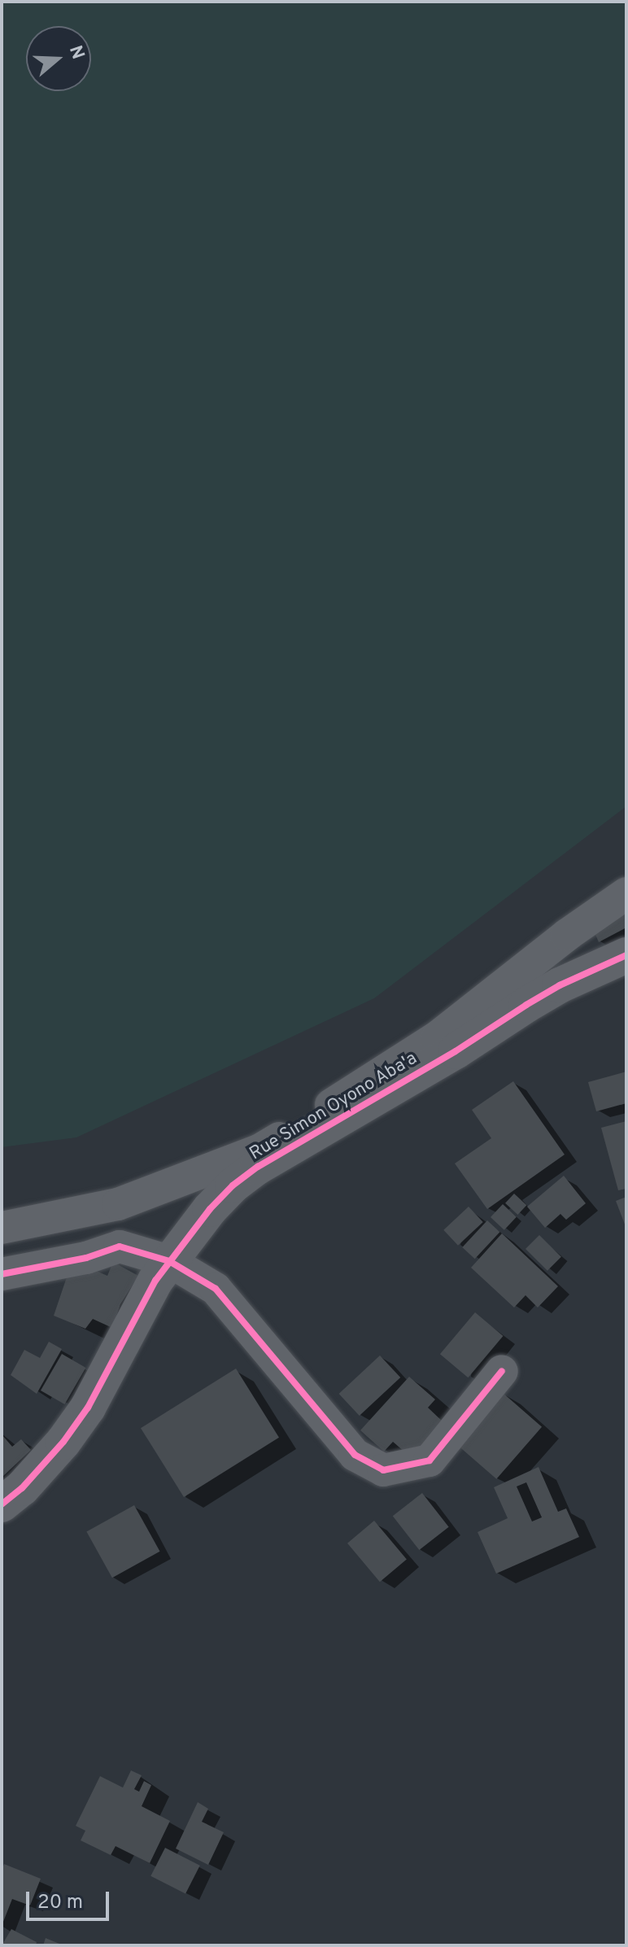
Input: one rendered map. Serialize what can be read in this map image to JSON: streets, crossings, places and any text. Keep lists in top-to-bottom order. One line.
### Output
{"streets":{"street":["Rue Simon Oyono Aba'a"]},"scale_bar":"20 m","north":"right"}
